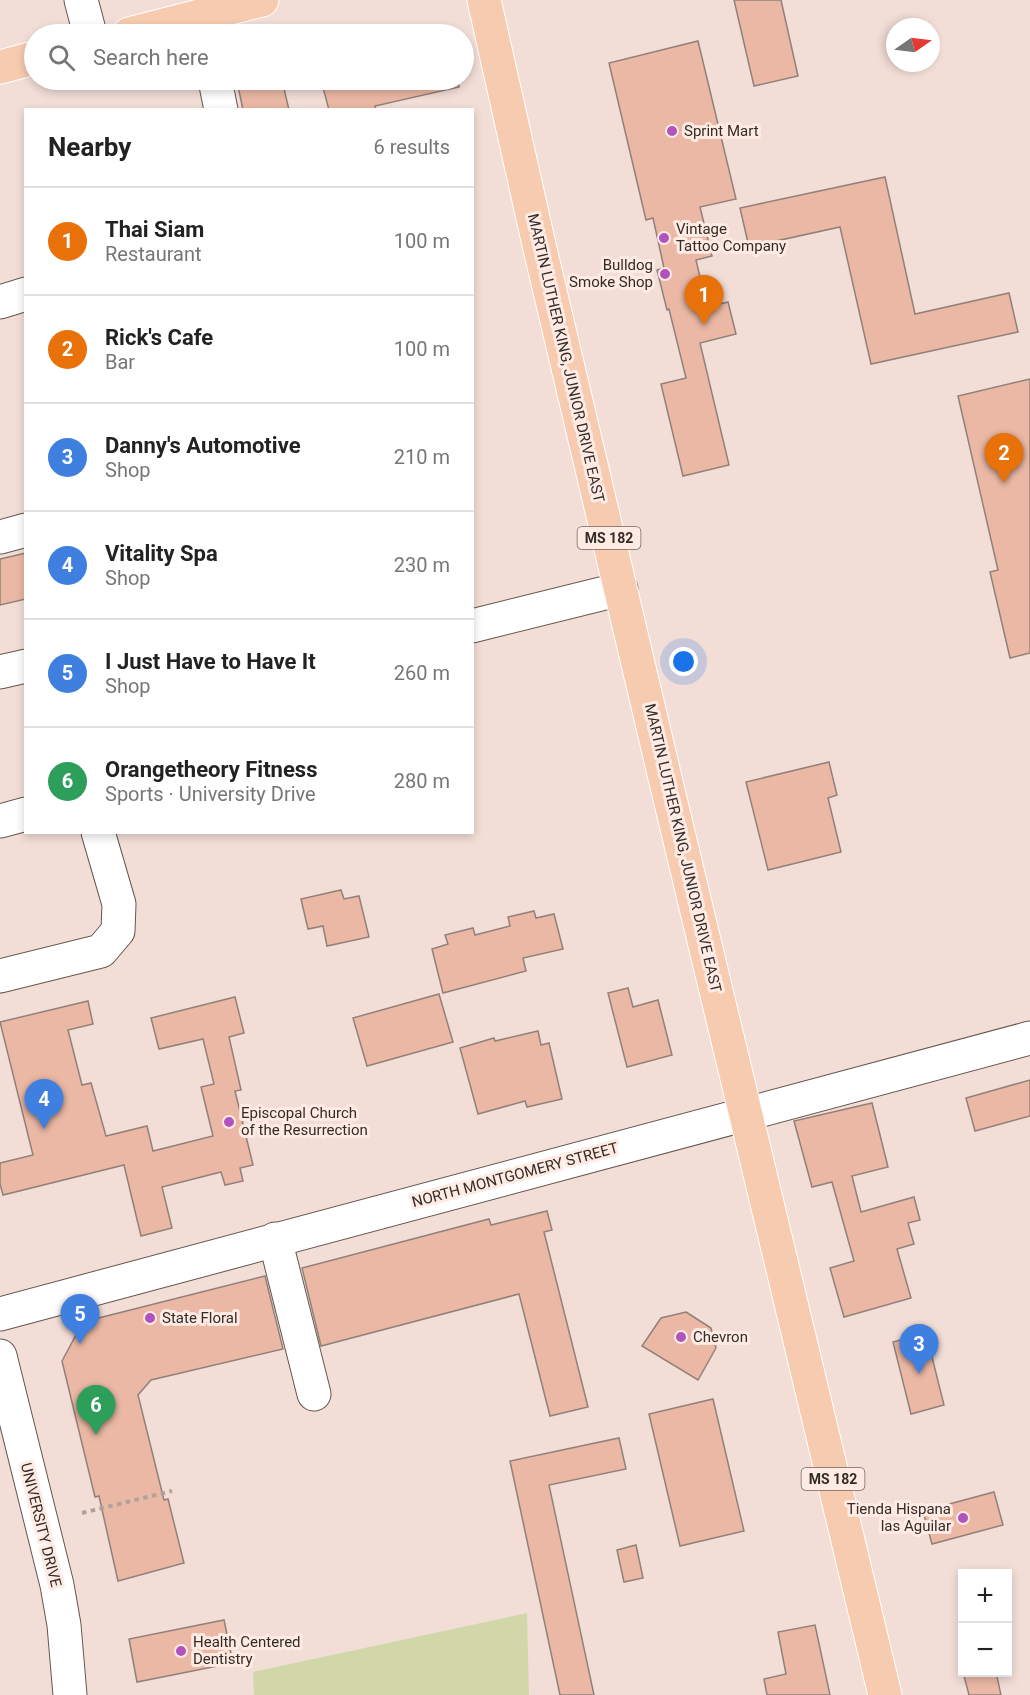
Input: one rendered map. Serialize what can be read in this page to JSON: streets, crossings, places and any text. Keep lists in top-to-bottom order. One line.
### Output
{"streets":{"main road":["MARTIN LUTHER KING, JUNIOR DRIVE EAST","MS 182"],"street":["NORTH MONTGOMERY STREET","UNIVERSITY DRIVE"]},"crossings":[["MARTIN LUTHER KING, JUNIOR DRIVE EAST","NORTH MONTGOMERY STREET"]],"places":["Sprint Mart","Vintage Tattoo Company","Bulldog Smoke Shop","Episcopal Church of the Resurrection","State Floral","Chevron","Tienda Hispana las Aguilar","Health Centered Dentistry"],"north":"right","page":{"search":"Search here","heading":["Nearby","6 results"],"list":[{"mark":"1","name":"Thai Siam","note":"Restaurant","value":"100 m"},{"mark":"2","name":"Rick's Cafe","note":"Bar","value":"100 m"},{"mark":"3","name":"Danny's Automotive","note":"Shop","value":"210 m"},{"mark":"4","name":"Vitality Spa","note":"Shop","value":"230 m"},{"mark":"5","name":"I Just Have to Have It","note":"Shop","value":"260 m"},{"mark":"6","name":"Orangetheory Fitness","note":"Sports · University Drive","value":"280 m"}],"pins":["1","2","4","5","3","6"],"map_buttons":["+","−"]}}
